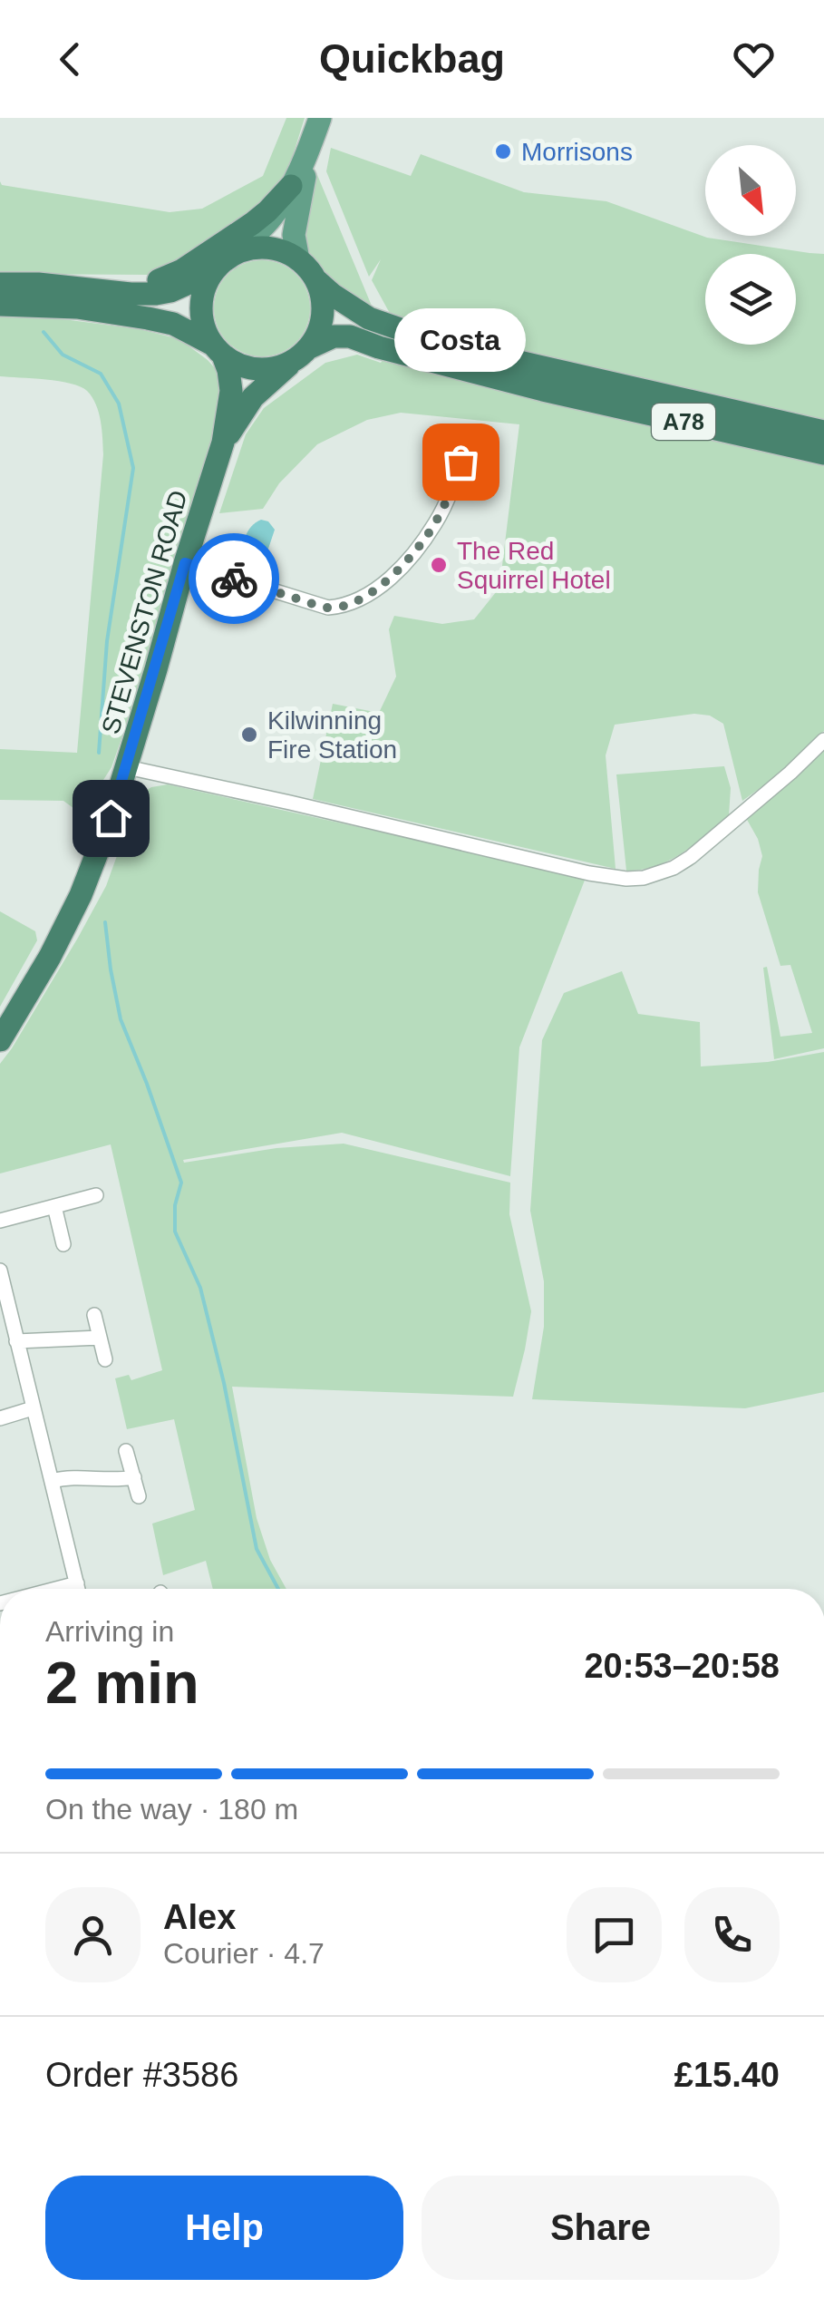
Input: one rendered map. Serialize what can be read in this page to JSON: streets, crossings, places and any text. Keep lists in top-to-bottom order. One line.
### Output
{"streets":{"highway":["A78","STEVENSTON ROAD"]},"places":["Morrisons","Costa","The Red Squirrel Hotel","Kilwinning Fire Station"],"north":"bottom right","page":{"header":"Quickbag","bubble":"Costa","heading":["2 min","Arriving in","20:53–20:58"],"panel":["Alex","Courier · 4.7","Order #3586","£15.40"],"bar":"On the way · 180 m","buttons":["Help","Share"]}}
